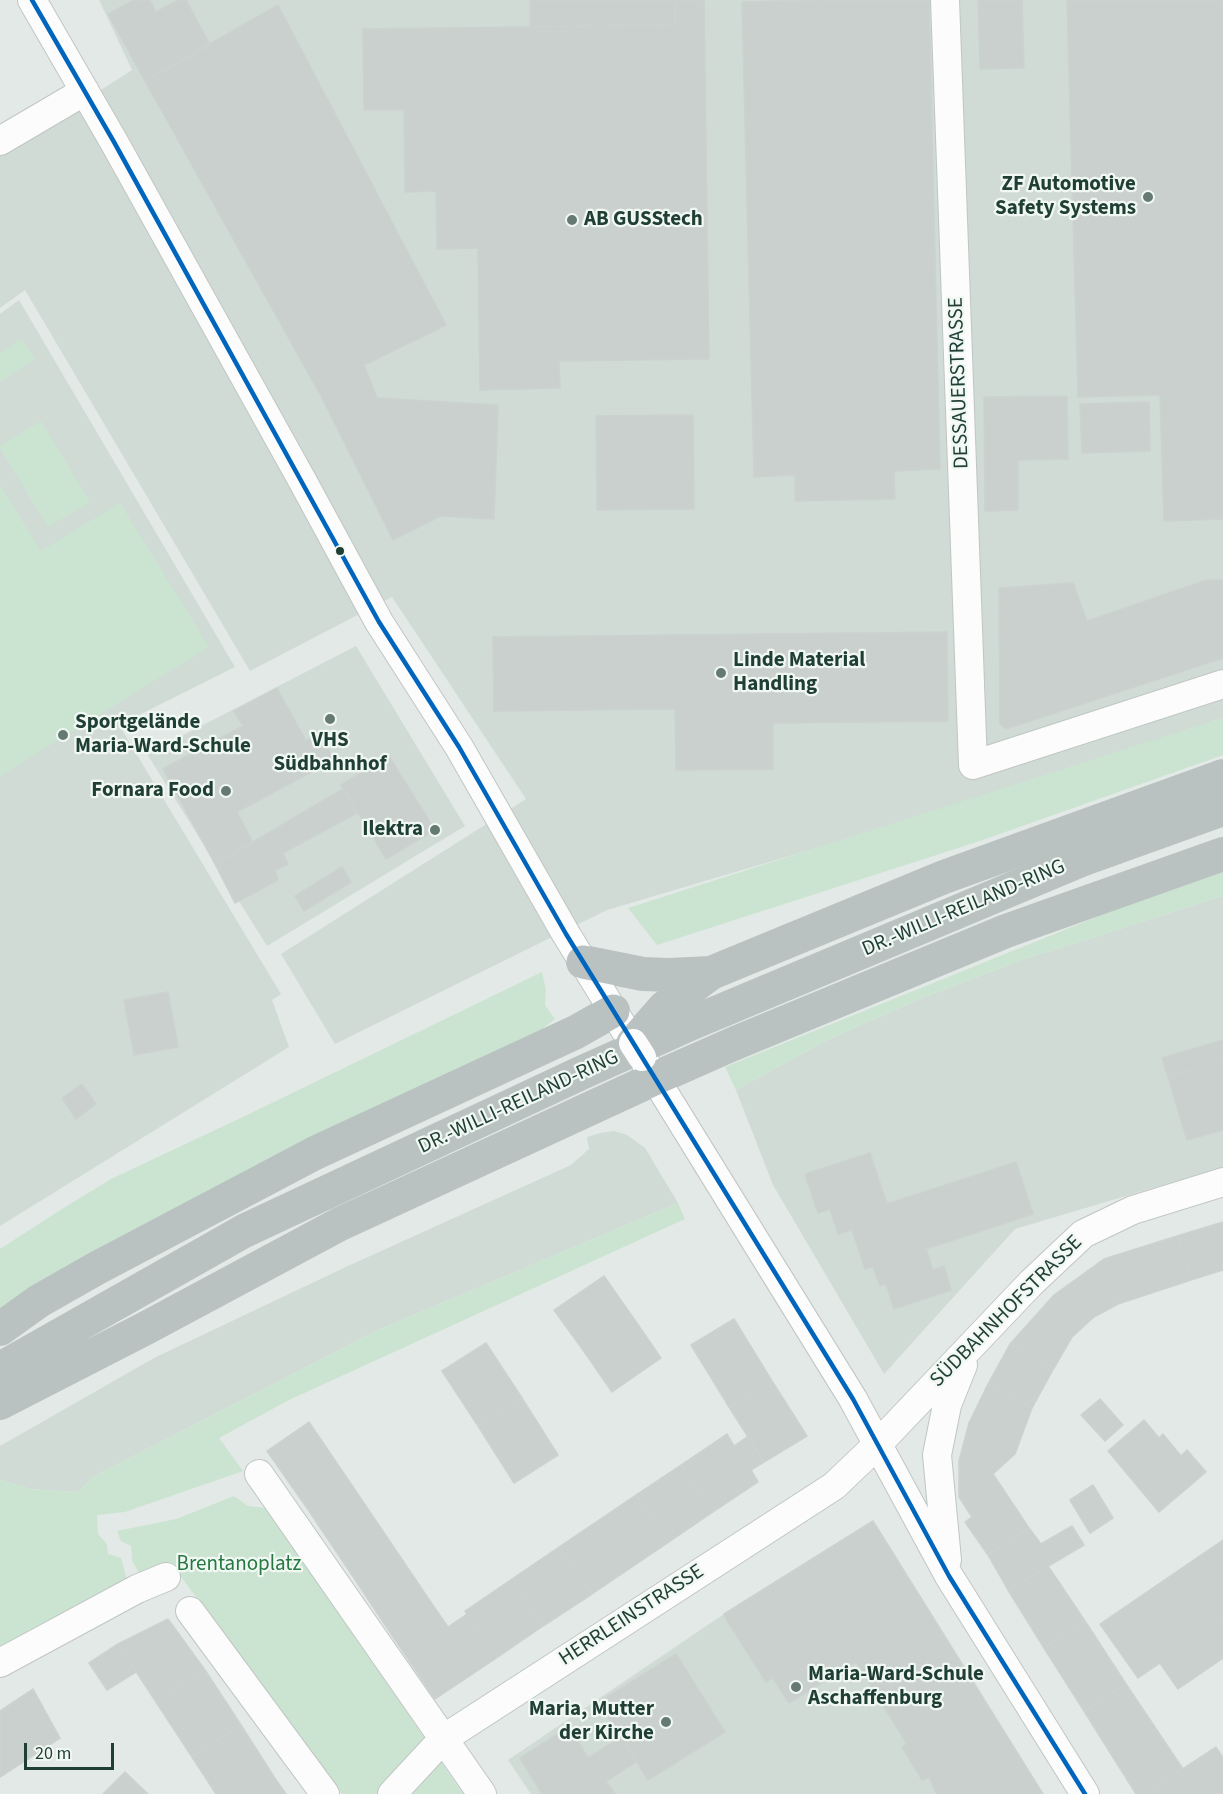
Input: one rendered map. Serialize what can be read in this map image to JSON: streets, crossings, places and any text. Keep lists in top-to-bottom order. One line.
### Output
{"streets":{"highway":["DR.-WILLI-REILAND-RING"],"street":["DESSAUERSTRASSE","SÜDBAHNHOFSTRASSE","HERRLEINSTRASSE"]},"crossings":[["SÜDBAHNHOFSTRASSE","HERRLEINSTRASSE"]],"parks":["Brentanoplatz"],"places":["ZF Automotive Safety Systems","AB GUSStech","Linde Material Handling","VHS Südbahnhof","Sportgelände Maria-Ward-Schule","Fornara Food","Ilektra","Maria-Ward-Schule Aschaffenburg","Maria, Mutter der Kirche"],"scale_bar":"20 m"}
